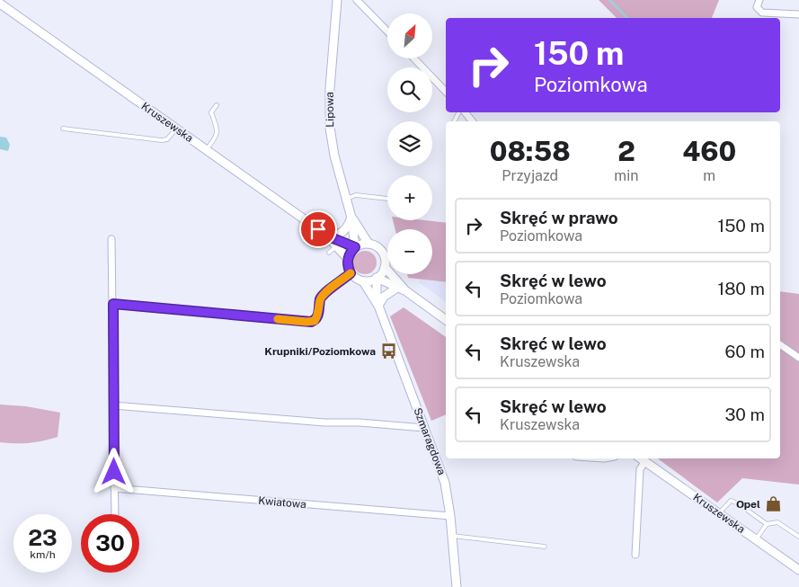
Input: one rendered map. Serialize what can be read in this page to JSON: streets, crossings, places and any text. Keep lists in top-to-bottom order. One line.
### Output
{"streets":{"street":["Lipowa","Kruszewska","Szmaragdowa","Kwiatowa"]},"crossings":[["Lipowa","Kruszewska"],["Lipowa","Szmaragdowa"],["Kruszewska","Szmaragdowa"],["Szmaragdowa","Kwiatowa"]],"places":{"bus stop":["Krupniki/Poziomkowa"],"shop":["Opel"]},"north":"top right","page":{"map_buttons":["+","−"],"turn":["150 m","Poziomkowa"],"eta":["08:58","Przyjazd","2","min","460","m"],"list":[{"name":"Skręć w prawo","note":"Poziomkowa","value":"150 m"},{"name":"Skręć w lewo","note":"Poziomkowa","value":"180 m"},{"name":"Skręć w lewo","note":"Kruszewska","value":"60 m"},{"name":"Skręć w lewo","note":"Kruszewska","value":"30 m"}],"speed":"23 km/h","limit":"30"}}
